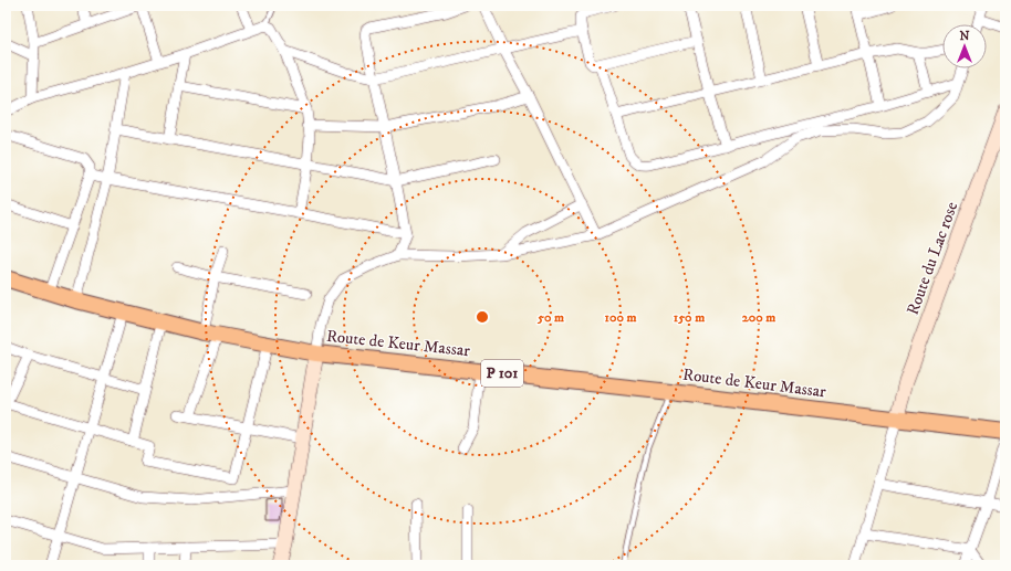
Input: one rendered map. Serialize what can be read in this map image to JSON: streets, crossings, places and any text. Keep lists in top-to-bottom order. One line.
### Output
{"streets":{"main road":["Route du Lac rose","Route de Keur Massar","P 101"]},"crossings":[["Route du Lac rose","Route de Keur Massar"]],"north":"top","rings":["50 m","100 m","150 m","200 m"]}
